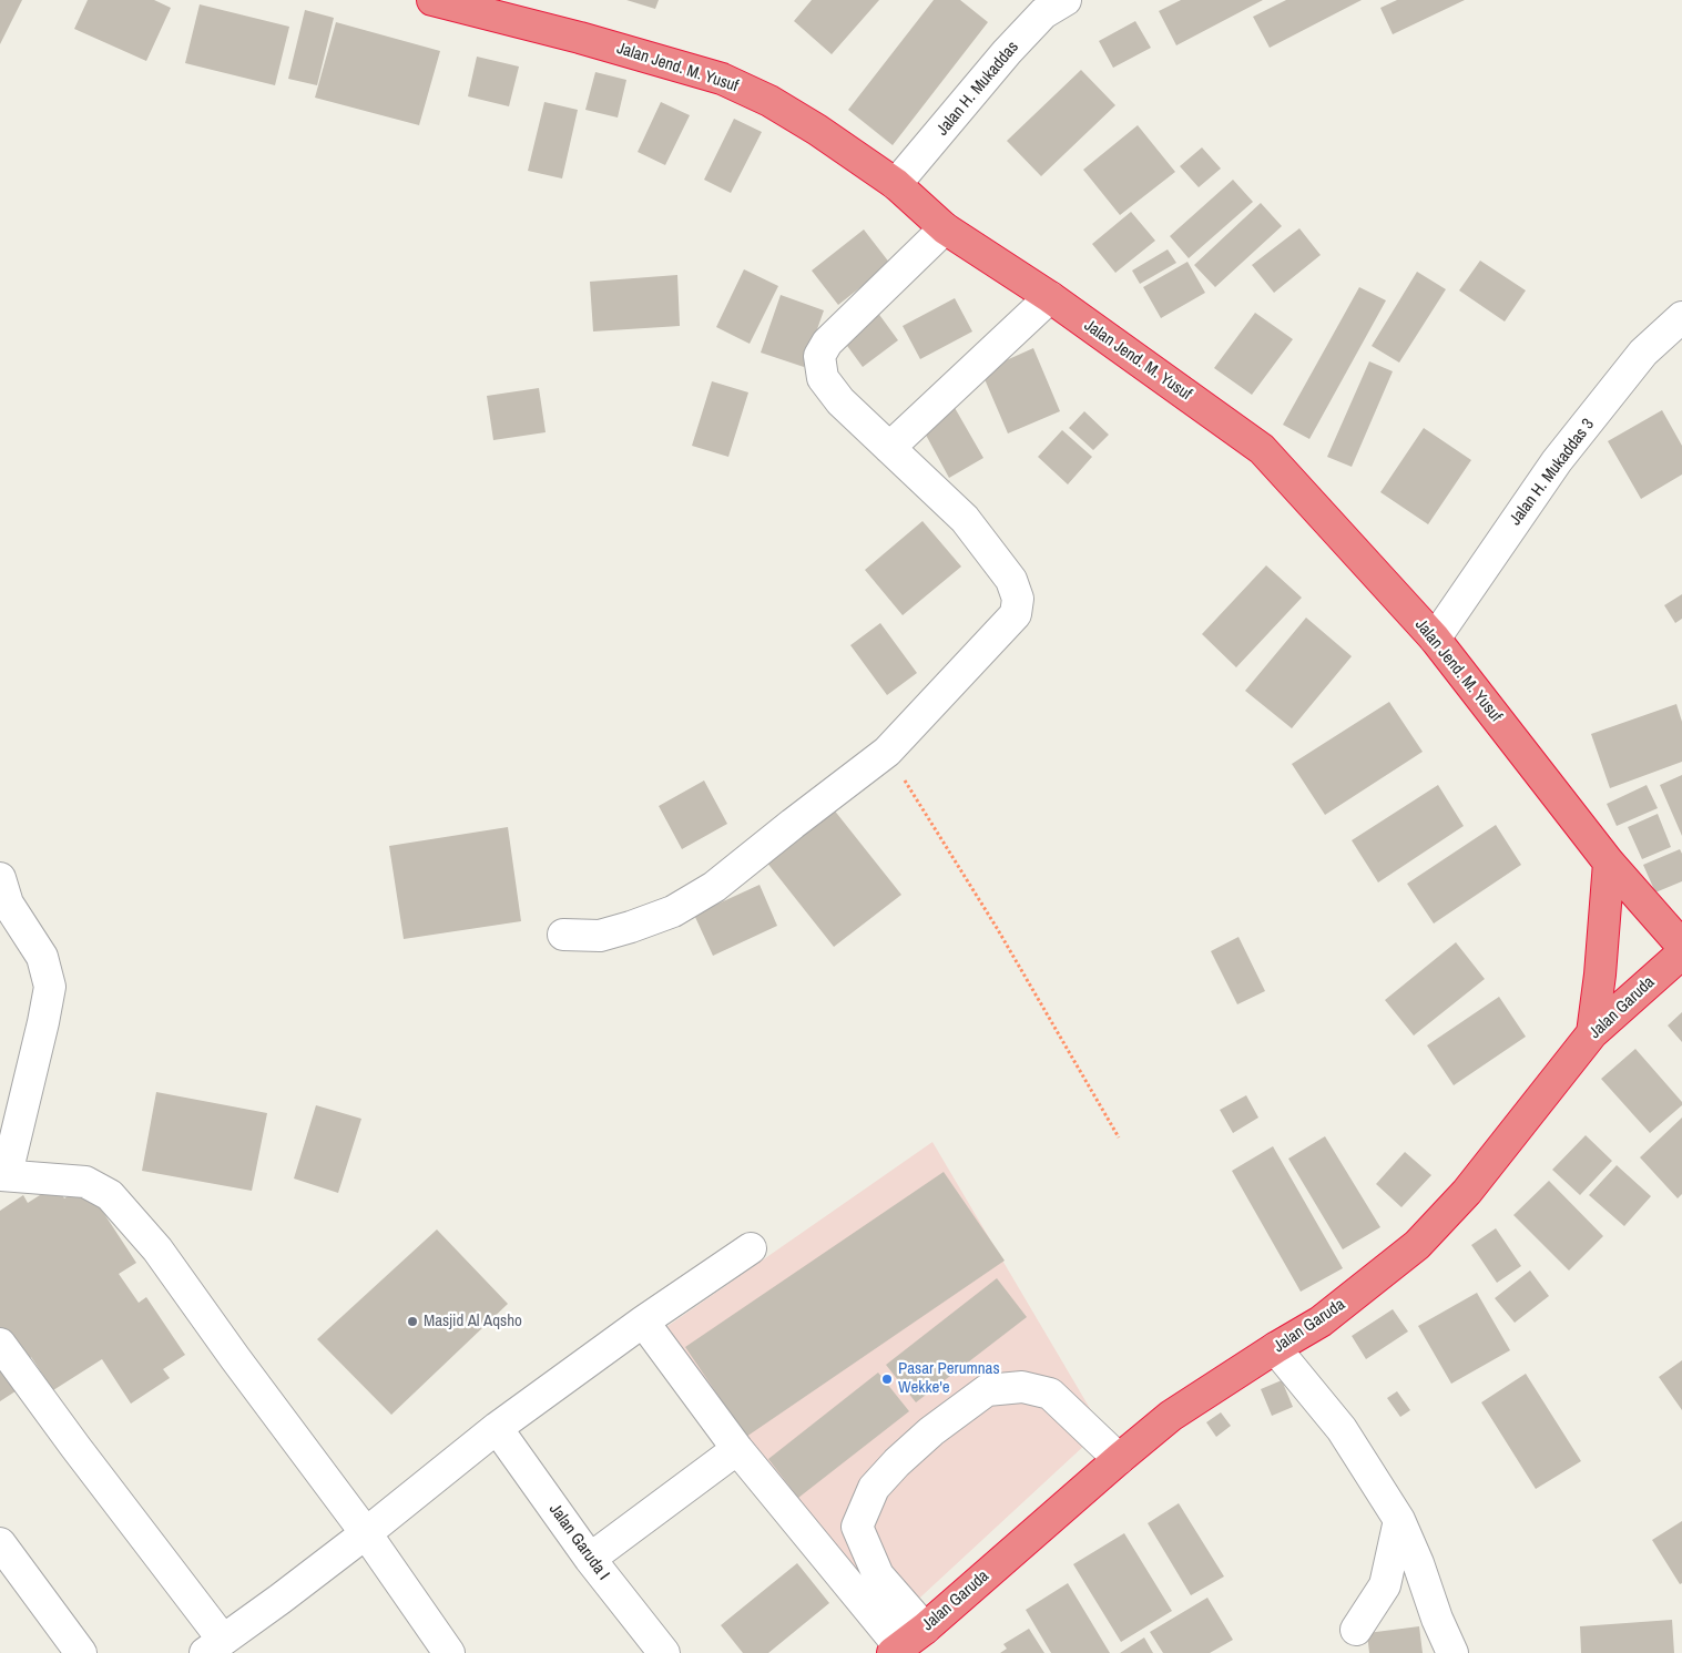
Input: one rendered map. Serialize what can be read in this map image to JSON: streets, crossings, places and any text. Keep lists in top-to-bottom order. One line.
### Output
{"streets":{"highway":["Jalan Jend. M. Yusuf","Jalan Garuda"],"street":["Jalan H. Mukaddas","Jalan H. Mukaddas 3","Jalan Garuda I"]},"crossings":[["Jalan Jend. M. Yusuf","Jalan H. Mukaddas"],["Jalan Jend. M. Yusuf","Jalan H. Mukaddas 3"]],"places":["Masjid Al Aqsho","Pasar Perumnas Wekke'e"]}
